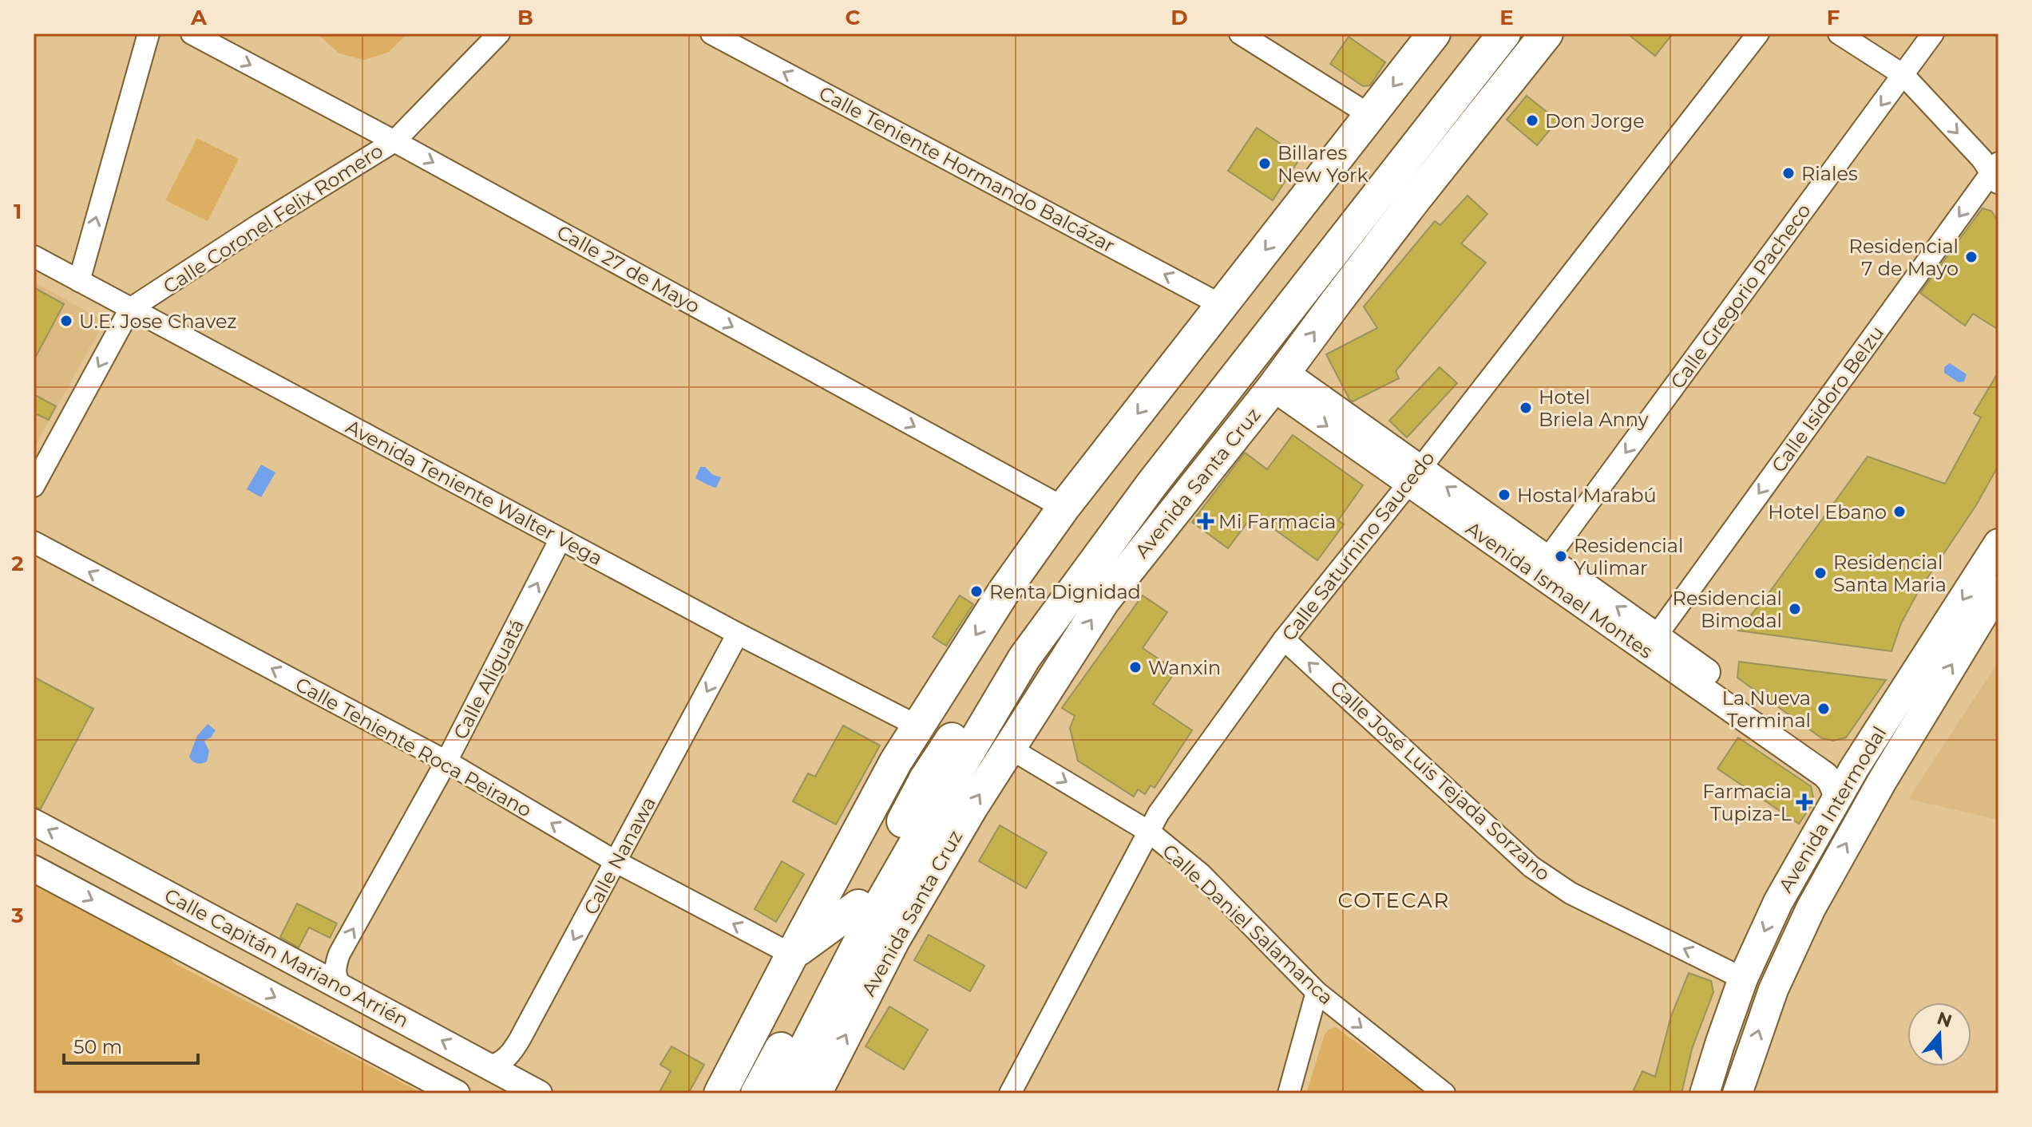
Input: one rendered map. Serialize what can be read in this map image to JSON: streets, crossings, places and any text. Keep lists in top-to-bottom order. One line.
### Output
{"streets":{"main road":["Avenida Santa Cruz","Avenida Intermodal"],"street":["Calle Teniente Hormando Balcázar","Calle Coronel Felix Romero","Calle 27 de Mayo","Calle Gregorio Pacheco","Calle Isidoro Belzu","Avenida Teniente Walter Vega","Calle Saturnino Saucedo","Avenida Ismael Montes","Calle Aliguatá","Calle Teniente Roca Peirano","Calle José Luis Tejada Sorzano","Calle Nanawa","Calle Daniel Salamanca","Calle Capitán Mariano Arrién"]},"crossings":[["Calle Coronel Felix Romero","Calle 27 de Mayo"],["Calle Coronel Felix Romero","Avenida Teniente Walter Vega"],["Calle Gregorio Pacheco","Avenida Ismael Montes"],["Calle Isidoro Belzu","Avenida Ismael Montes"],["Avenida Santa Cruz","Avenida Ismael Montes"],["Avenida Santa Cruz","Calle Daniel Salamanca"],["Avenida Teniente Walter Vega","Calle Aliguatá"],["Avenida Teniente Walter Vega","Calle Nanawa"],["Calle Saturnino Saucedo","Avenida Ismael Montes"],["Calle Saturnino Saucedo","Calle José Luis Tejada Sorzano"],["Calle Saturnino Saucedo","Calle Daniel Salamanca"],["Avenida Ismael Montes","Avenida Intermodal"],["Calle Aliguatá","Calle Teniente Roca Peirano"],["Calle Aliguatá","Calle Capitán Mariano Arrién"],["Calle Teniente Roca Peirano","Calle Nanawa"],["Calle José Luis Tejada Sorzano","Avenida Intermodal"],["Calle Nanawa","Calle Capitán Mariano Arrién"]],"one_way":["Calle Teniente Hormando Balcázar","Calle 27 de Mayo","Calle Gregorio Pacheco","Calle Isidoro Belzu","Calle Aliguatá","Calle Teniente Roca Peirano","Calle José Luis Tejada Sorzano","Calle Nanawa","Calle Daniel Salamanca"],"districts":["COTECAR"],"places":{"other":["Don Jorge","Billares New York","Riales","Residencial 7 de Mayo","U.E. Jose Chavez","Hotel Briela Anny","Hostal Marabú","Hotel Ebano","Residencial Yulimar","Residencial Santa Maria","Renta Dignidad","Residencial Bimodal","Wanxin","La Nueva Terminal"],"health":["Mi Farmacia","Farmacia Tupiza-L"]},"scale_bar":"50 m","north":"top","grid":{"columns":["A","B","C","D","E","F"],"rows":["1","2","3"]}}
